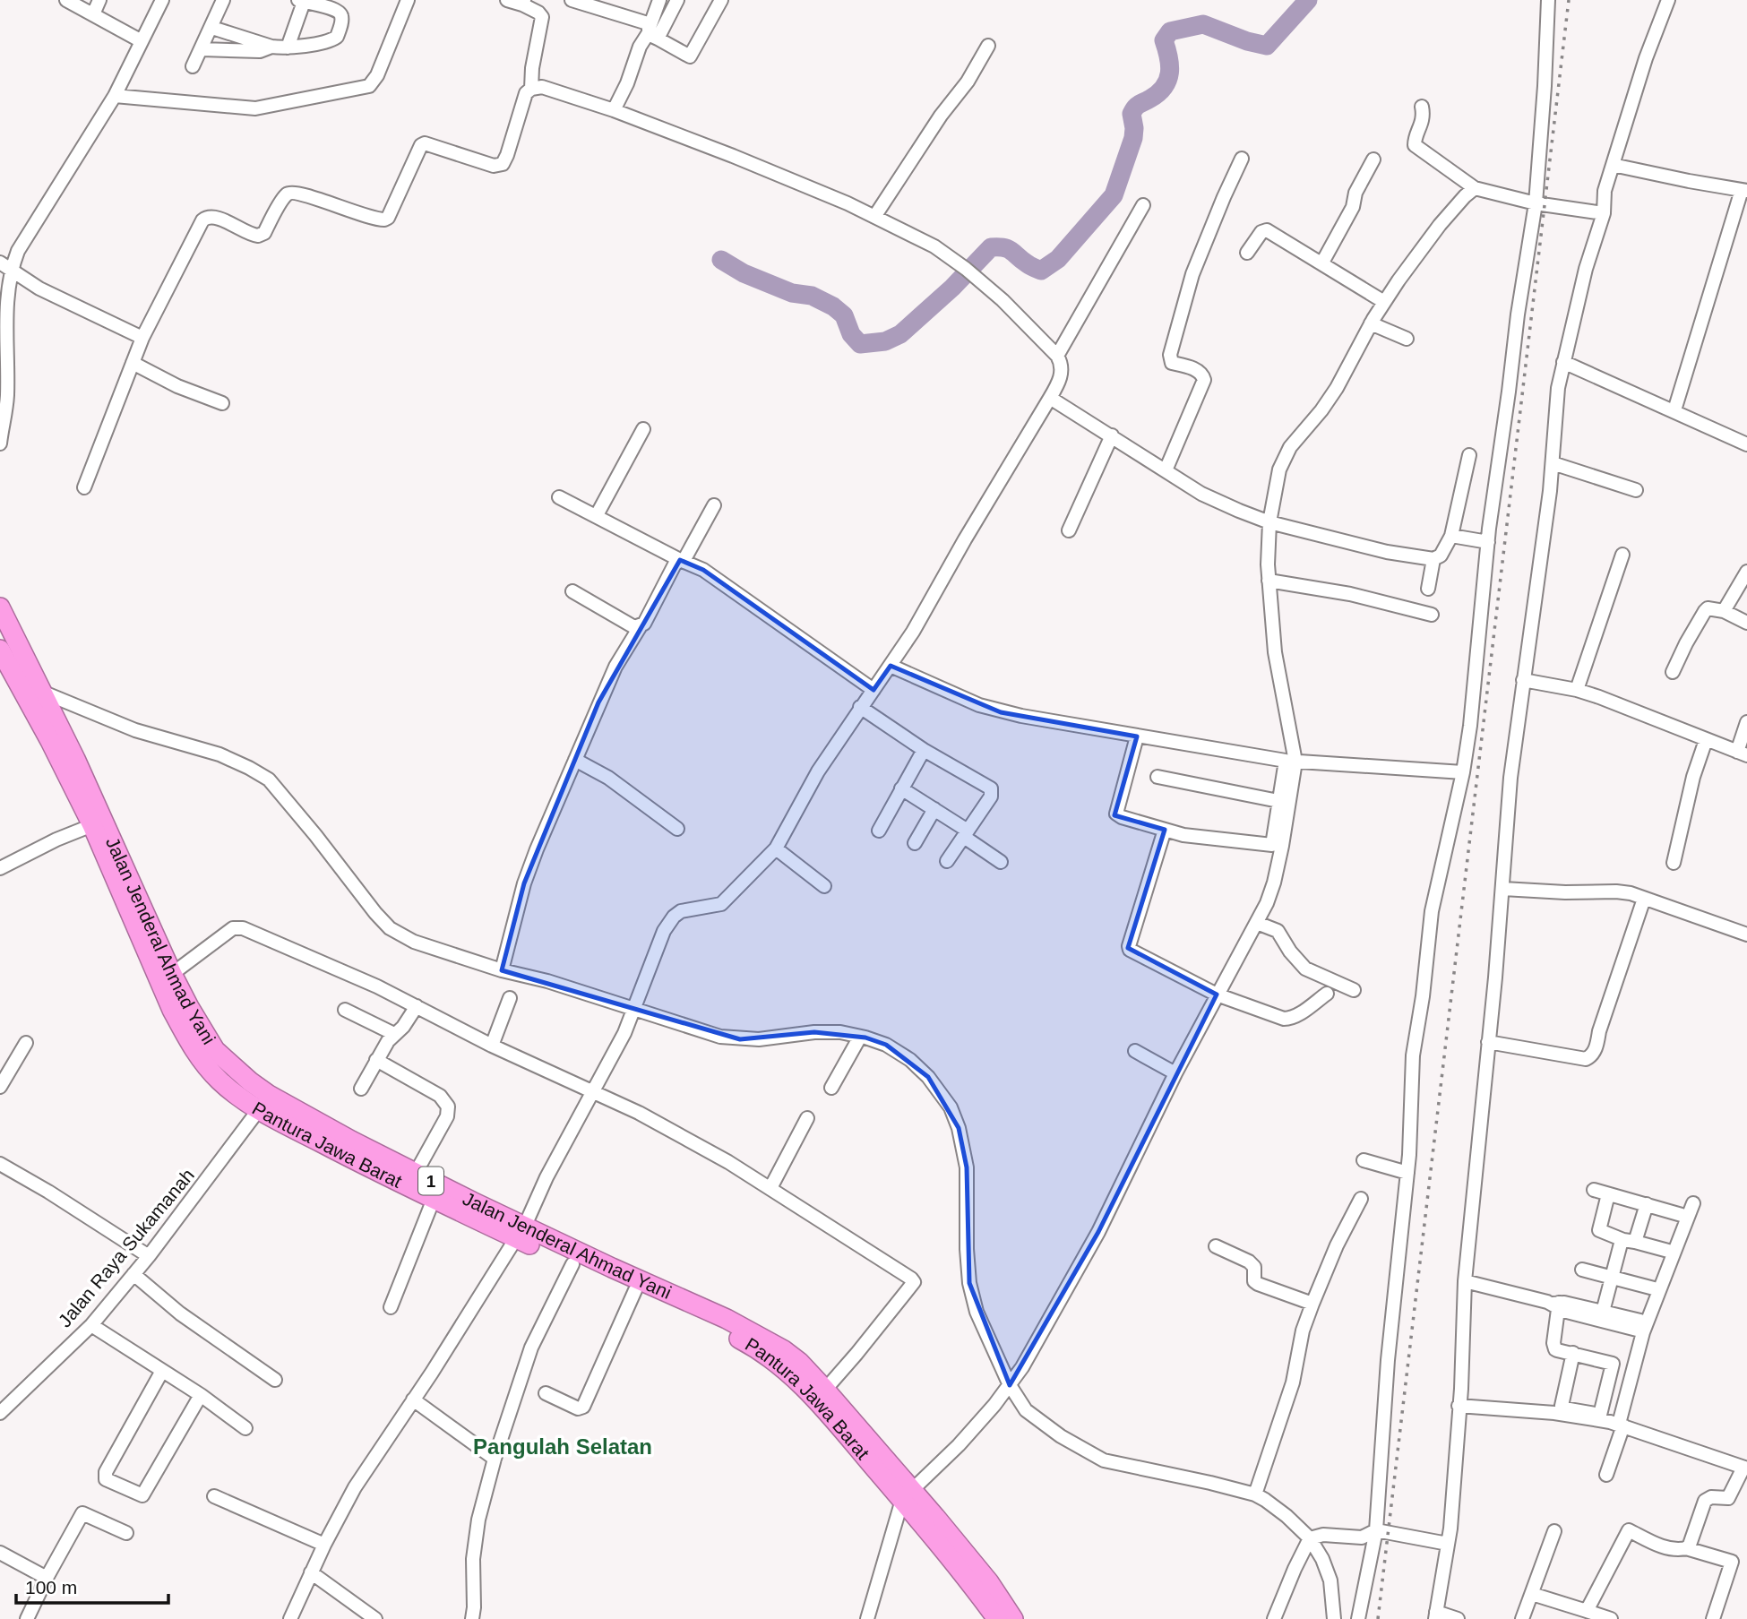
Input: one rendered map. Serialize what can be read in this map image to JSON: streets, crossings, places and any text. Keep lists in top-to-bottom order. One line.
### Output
{"streets":{"highway":["Jalan Jenderal Ahmad Yani","Pantura Jawa Barat","1"],"street":["Jalan Raya Sukamanah"]},"crossings":[["Jalan Jenderal Ahmad Yani","Pantura Jawa Barat"],["Jalan Jenderal Ahmad Yani","Jalan Raya Sukamanah"],["Pantura Jawa Barat","Jalan Raya Sukamanah"]],"districts":["Pangulah Selatan"],"scale_bar":"100 m"}
